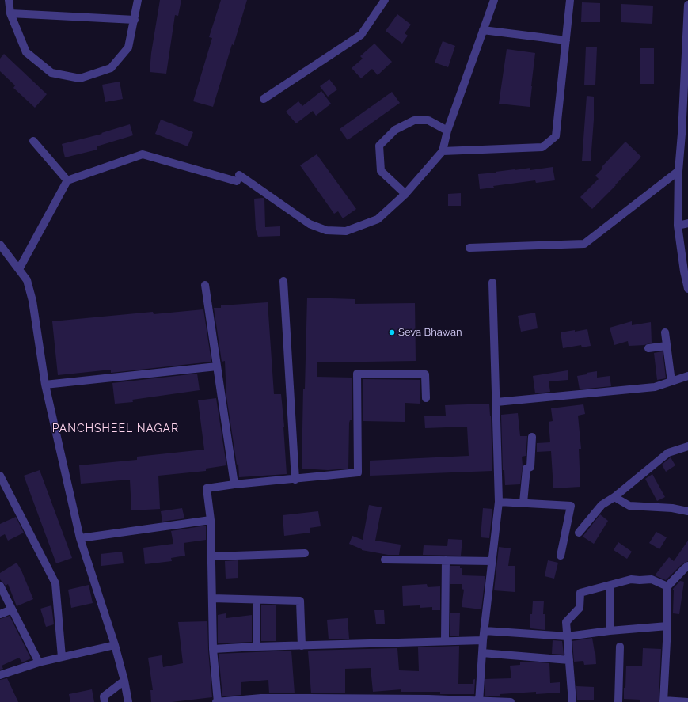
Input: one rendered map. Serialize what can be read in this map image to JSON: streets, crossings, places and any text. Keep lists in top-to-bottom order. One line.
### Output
{"districts":["PANCHSHEEL NAGAR"],"places":["Seva Bhawan"]}
